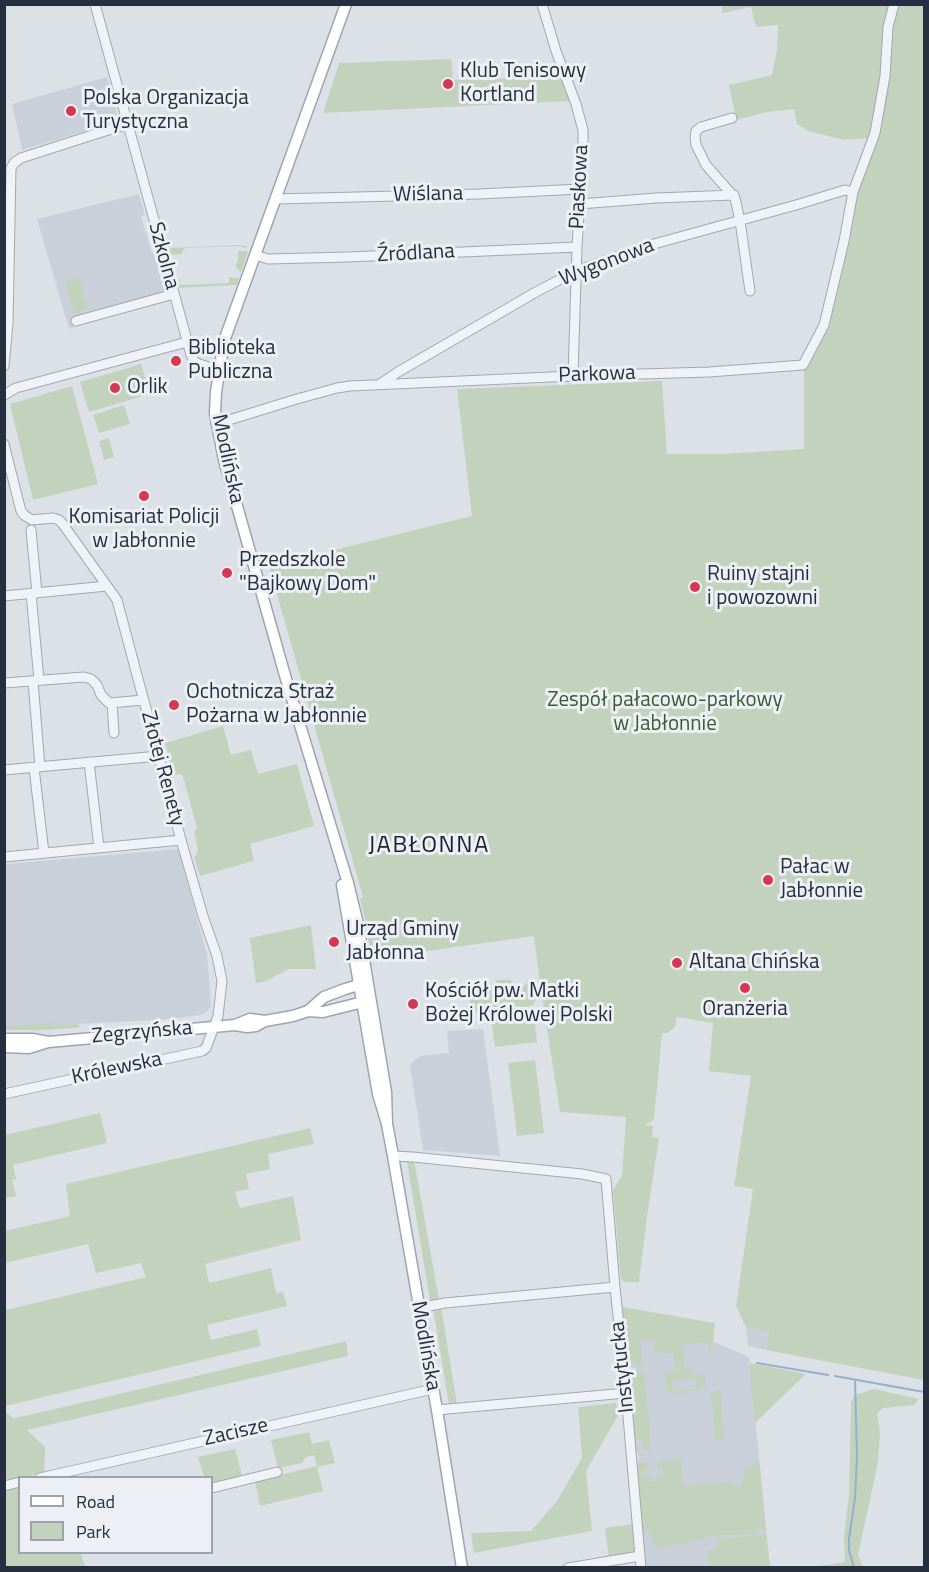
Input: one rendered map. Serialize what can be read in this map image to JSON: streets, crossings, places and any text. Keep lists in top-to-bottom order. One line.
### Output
{"streets":{"main road":["Modlińska","Zegrzyńska"],"street":["Piaskowa","Wiślana","Źródlana","Szkolna","Wygonowa","Parkowa","Złotej Renety","Królewska","Instytucka","Zacisze"]},"crossings":[["Piaskowa","Wiślana"],["Piaskowa","Źródlana"],["Piaskowa","Wygonowa"],["Piaskowa","Parkowa"],["Wiślana","Modlińska"],["Źródlana","Modlińska"],["Szkolna","Modlińska"],["Wygonowa","Parkowa"],["Parkowa","Modlińska"],["Modlińska","Zegrzyńska"],["Modlińska","Instytucka"],["Modlińska","Zacisze"],["Złotej Renety","Zegrzyńska"],["Złotej Renety","Królewska"],["Zegrzyńska","Królewska"]],"districts":["JABŁONNA"],"parks":["Zespół pałacowo-parkowy w Jabłonnie"],"places":["Klub Tenisowy Kortland","Polska Organizacja Turystyczna","Biblioteka Publiczna","Orlik","Komisariat Policji w Jabłonnie","Przedszkole \"Bajkowy Dom\"","Ruiny stajni i powozowni","Ochotnicza Straż Pożarna w Jabłonnie","Pałac w Jabłonnie","Urząd Gminy Jabłonna","Altana Chińska","Oranżeria","Kościół pw. Matki Bożej Królowej Polski"],"legend":["Road","Park"]}
